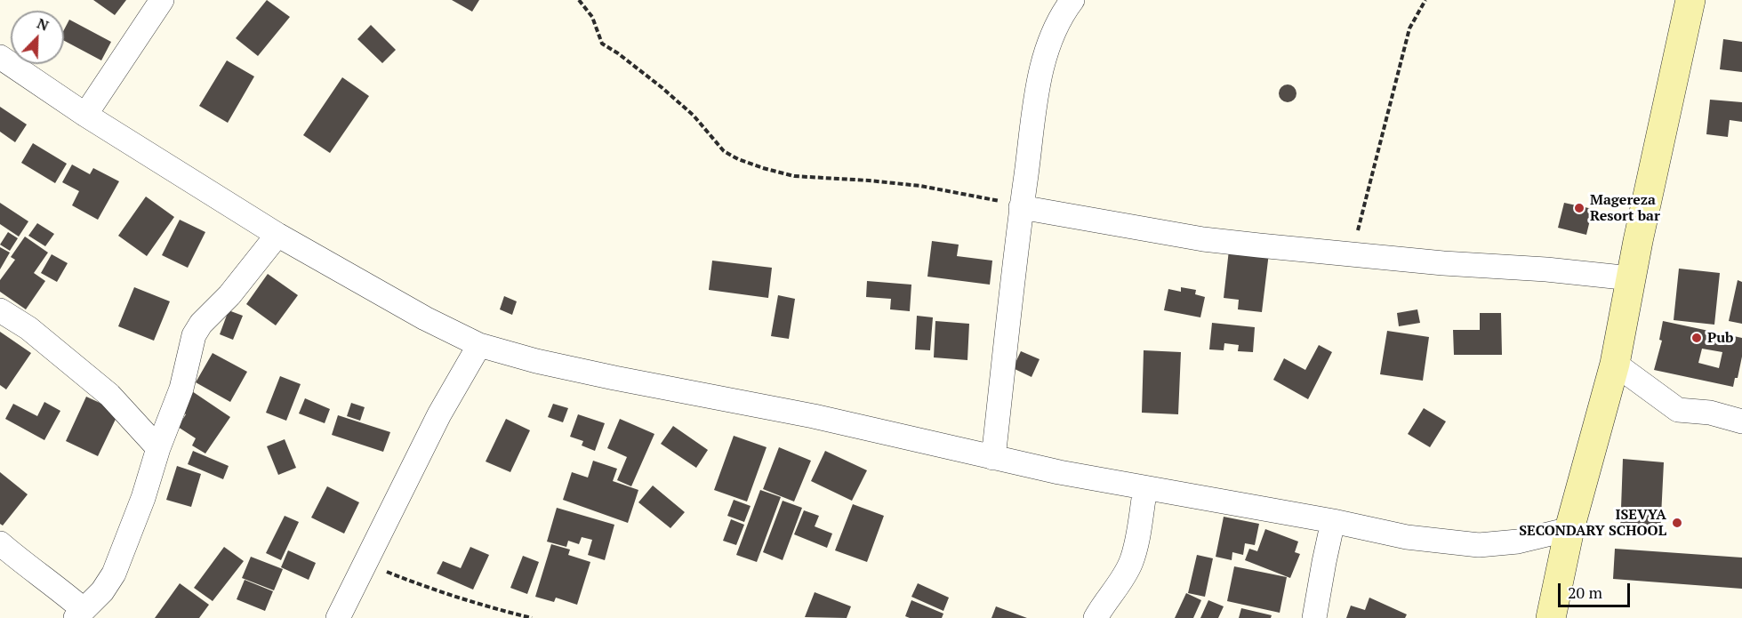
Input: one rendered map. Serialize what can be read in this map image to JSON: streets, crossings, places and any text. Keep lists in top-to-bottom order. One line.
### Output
{"places":["Magereza Resort bar","Pub","ISEVYA SECONDARY SCHOOL"],"scale_bar":"20 m","north":"top right"}
